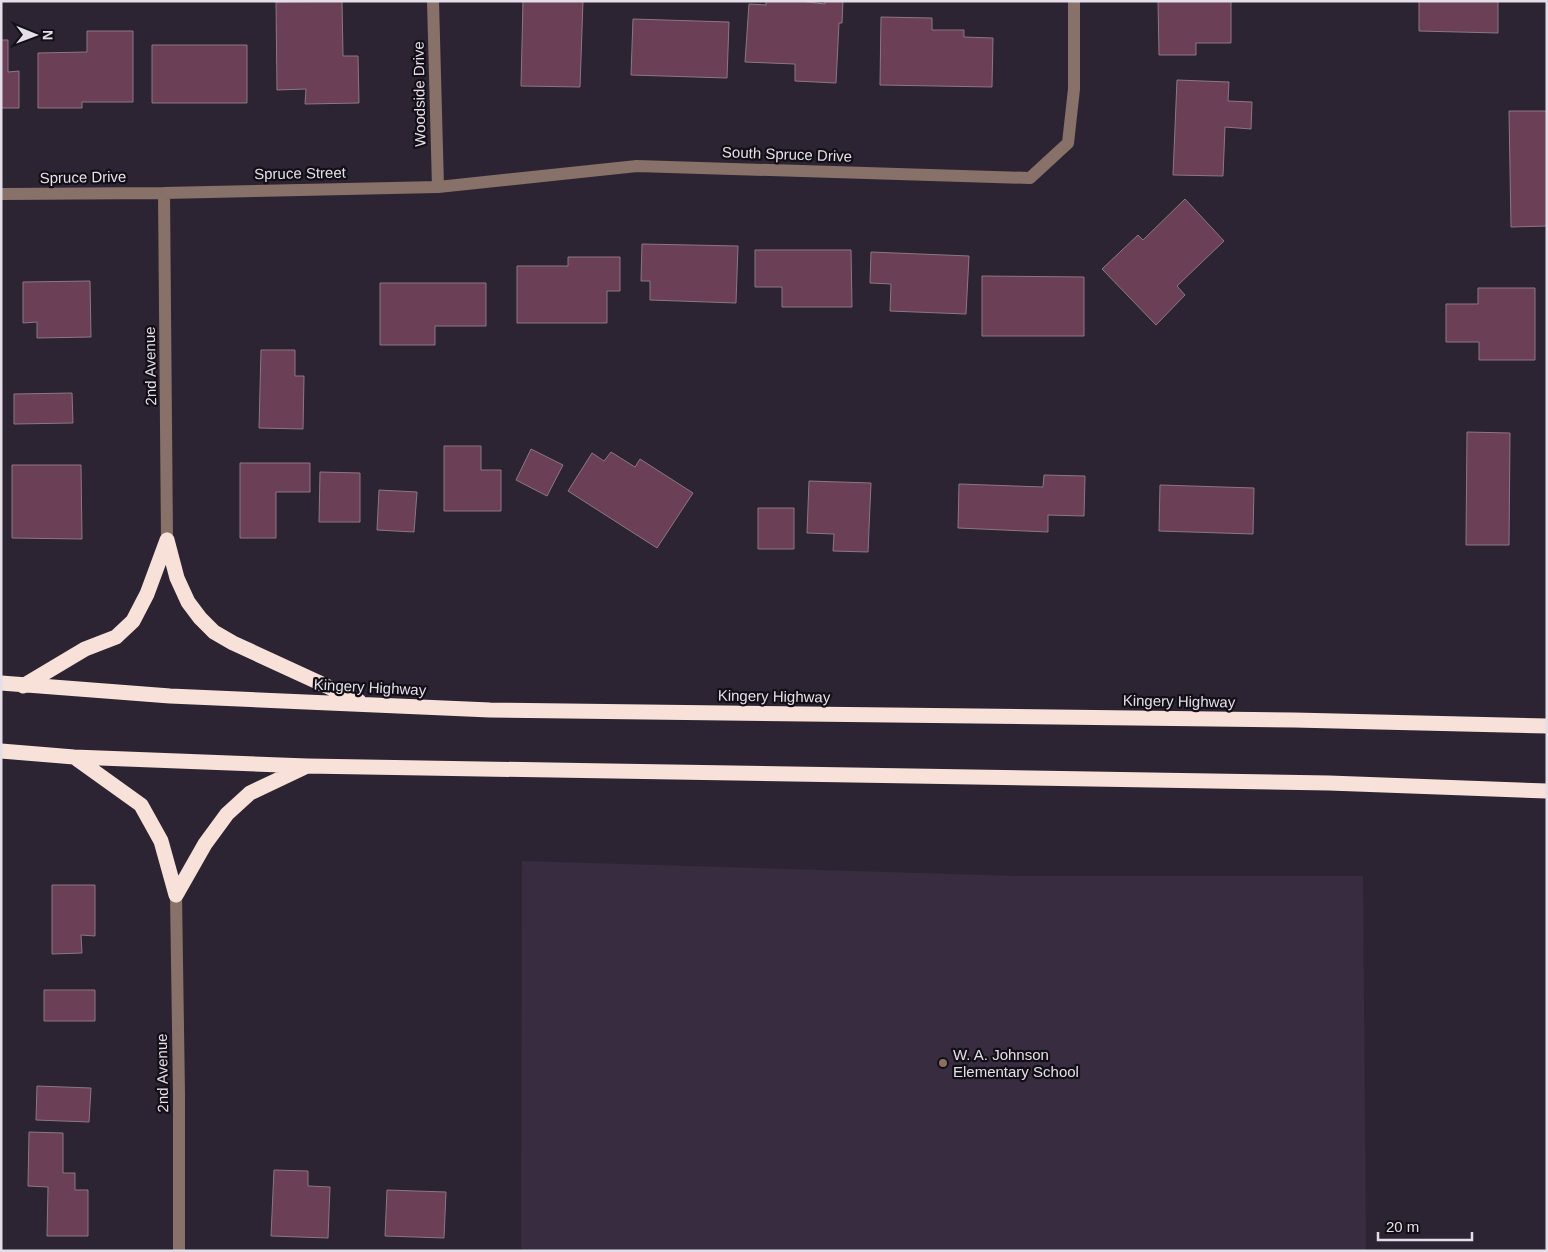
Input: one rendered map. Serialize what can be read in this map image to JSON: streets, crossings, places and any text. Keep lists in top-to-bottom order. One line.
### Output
{"streets":{"highway":["Kingery Highway"],"street":["Woodside Drive","South Spruce Drive","Spruce Street","Spruce Drive","2nd Avenue"]},"crossings":[["Woodside Drive","South Spruce Drive"],["Woodside Drive","Spruce Street"],["South Spruce Drive","Spruce Street"],["Spruce Street","Spruce Drive"],["Spruce Street","2nd Avenue"],["Spruce Drive","2nd Avenue"]],"places":["W. A. Johnson Elementary School"],"scale_bar":"20 m","north":"right"}
